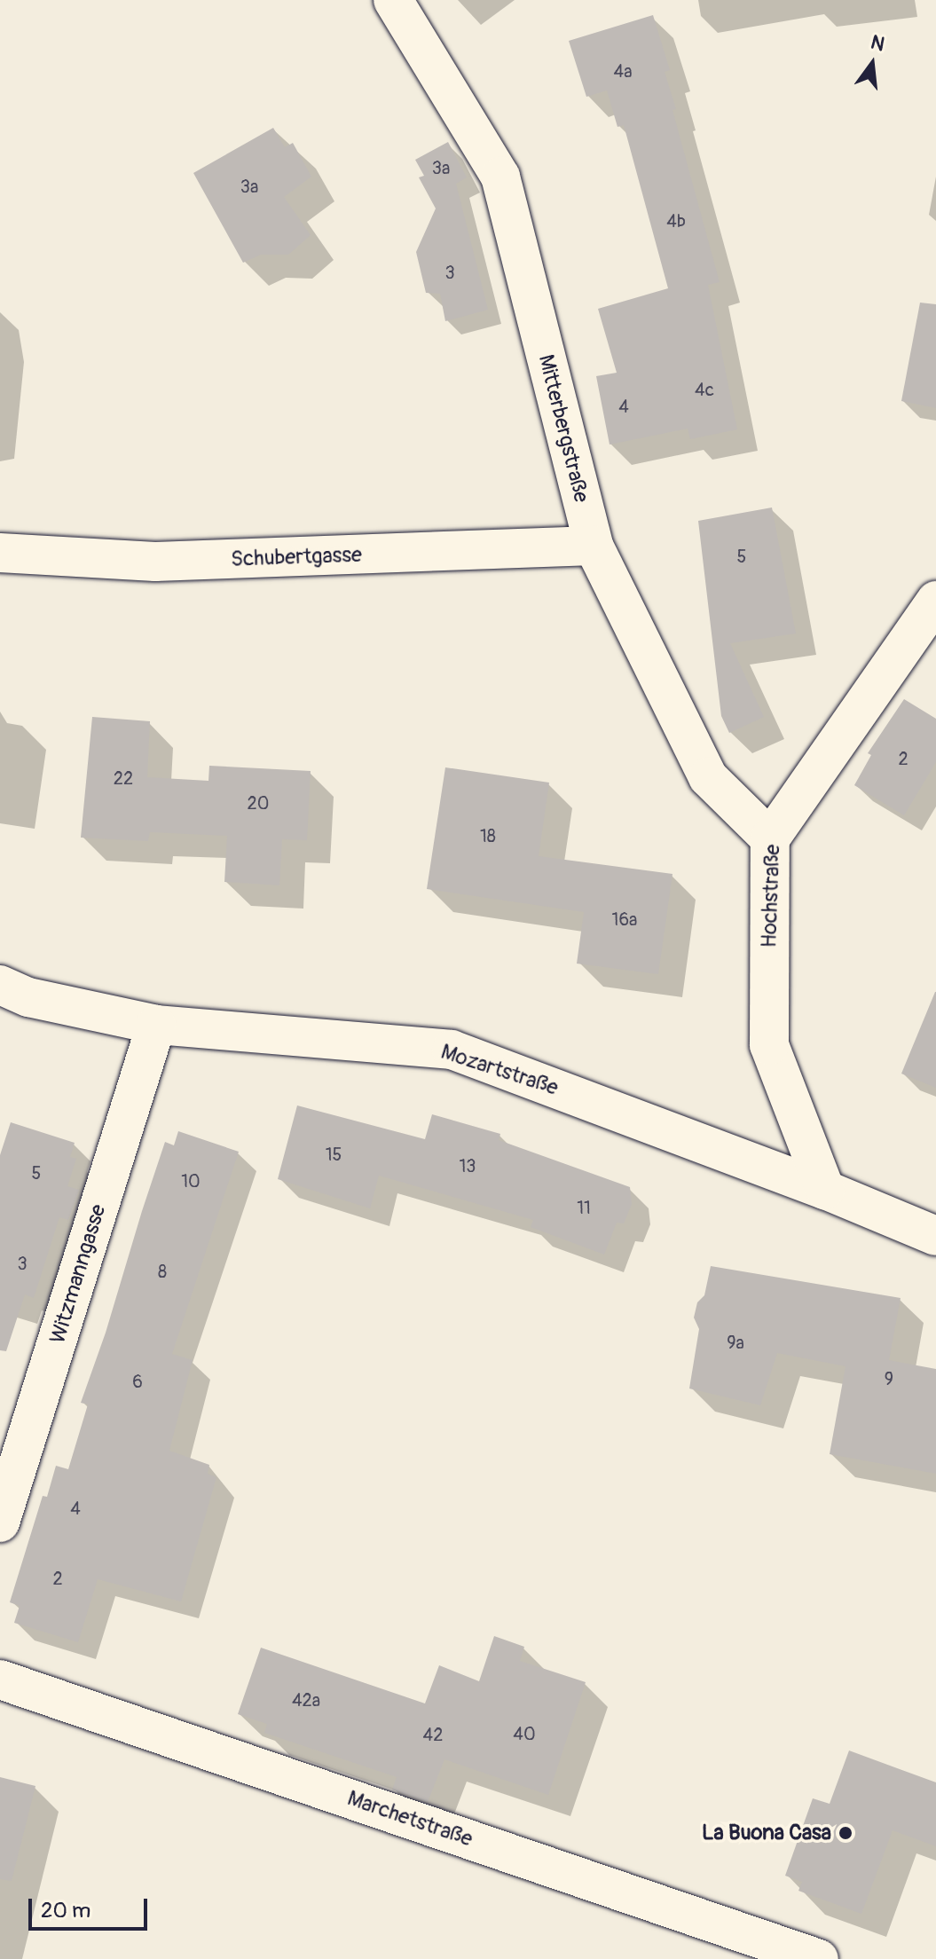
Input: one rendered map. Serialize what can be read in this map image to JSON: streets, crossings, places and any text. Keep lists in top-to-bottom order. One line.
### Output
{"streets":{"street":["Mitterbergstraße","Schubertgasse","Hochstraße","Mozartstraße","Witzmanngasse","Marchetstraße"]},"crossings":[["Mitterbergstraße","Schubertgasse"],["Mitterbergstraße","Hochstraße"],["Hochstraße","Mozartstraße"],["Mozartstraße","Witzmanngasse"]],"places":["La Buona Casa"],"house_numbers":["4a","3a","3a","4b","3","4c","4","5","2","22","20","18","16a","15","13","5","10","11","3","8","9a","9","6","4","2","42a","40","42"],"scale_bar":"20 m","north":"top"}
